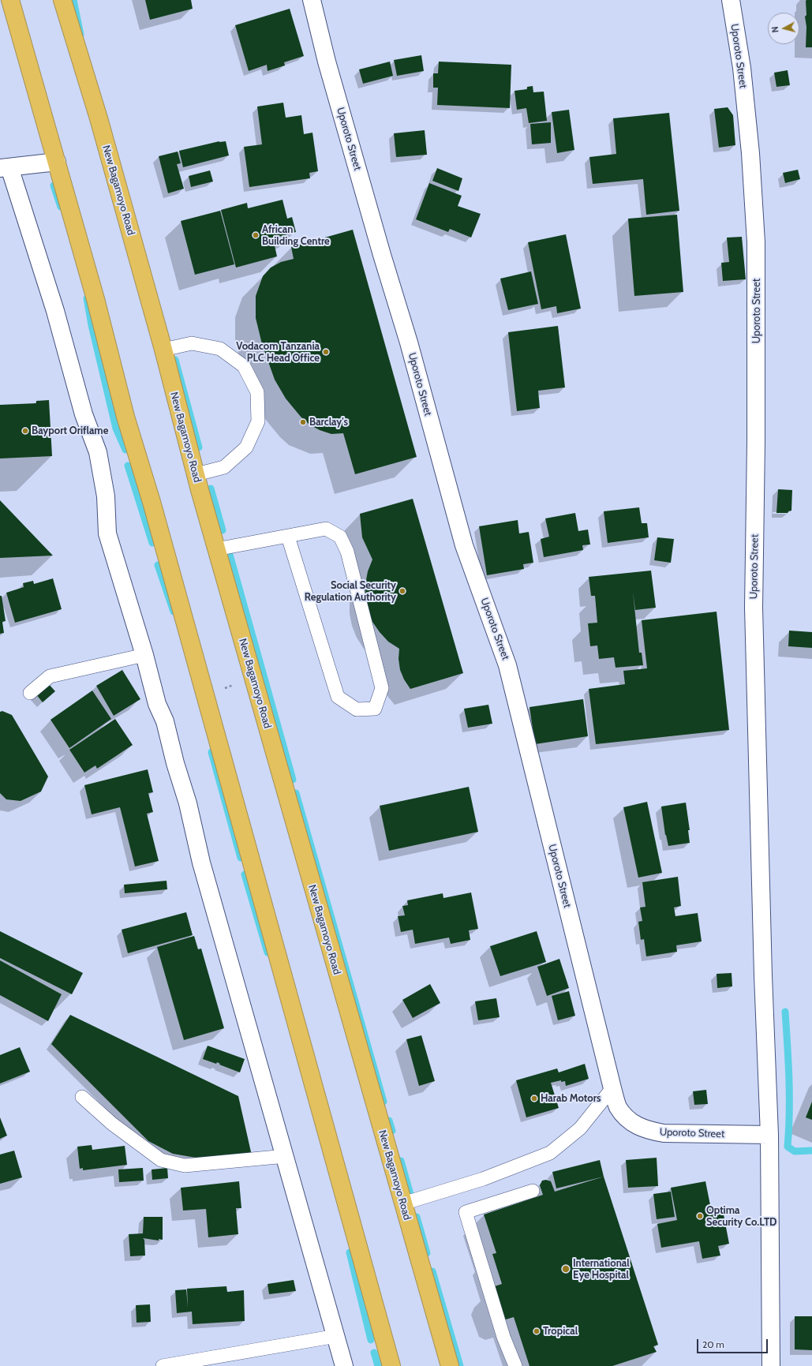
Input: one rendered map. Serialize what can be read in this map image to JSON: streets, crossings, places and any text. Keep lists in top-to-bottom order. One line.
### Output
{"streets":{"highway":["New Bagamoyo Road"],"street":["Uporoto Street"]},"places":["African Building Centre","Vodacom Tanzania PLC Head Office","Barclay's","Bayport Oriflame","Social Security Regulation Authority","Harab Motors","Optima Security Co.LTD","International Eye Hospital","Tropical"],"scale_bar":"20 m","north":"left"}
